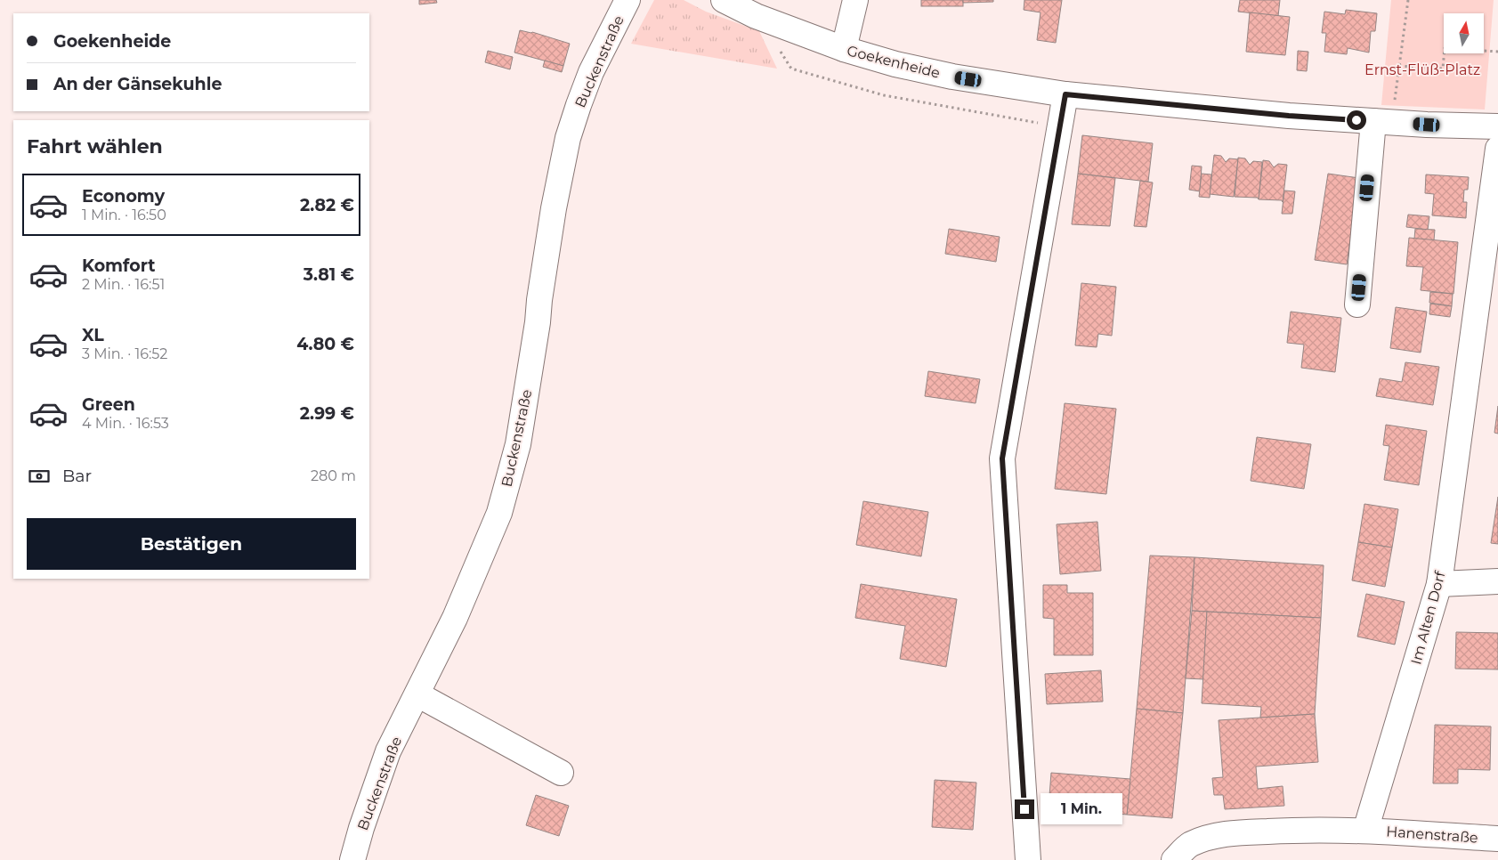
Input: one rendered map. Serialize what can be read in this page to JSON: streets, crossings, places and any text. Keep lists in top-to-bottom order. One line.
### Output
{"streets":{"street":["Buckenstraße","Goekenheide","Im Alten Dorf","Hanenstraße"]},"crossings":[["Im Alten Dorf","Hanenstraße"]],"parks":["Ernst-Flüß-Platz"],"north":"top","page":{"banner":["Goekenheide","An der Gänsekuhle"],"heading":"Fahrt wählen","list":[{"name":"Economy","note":"1 Min. · 16:50","value":"2.82 €"},{"name":"Komfort","note":"2 Min. · 16:51","value":"3.81 €"},{"name":"XL","note":"3 Min. · 16:52","value":"4.80 €"},{"name":"Green","note":"4 Min. · 16:53","value":"2.99 €"}],"pay":["Bar","280 m"],"buttons":"Bestätigen","bubble":"1 Min."}}
